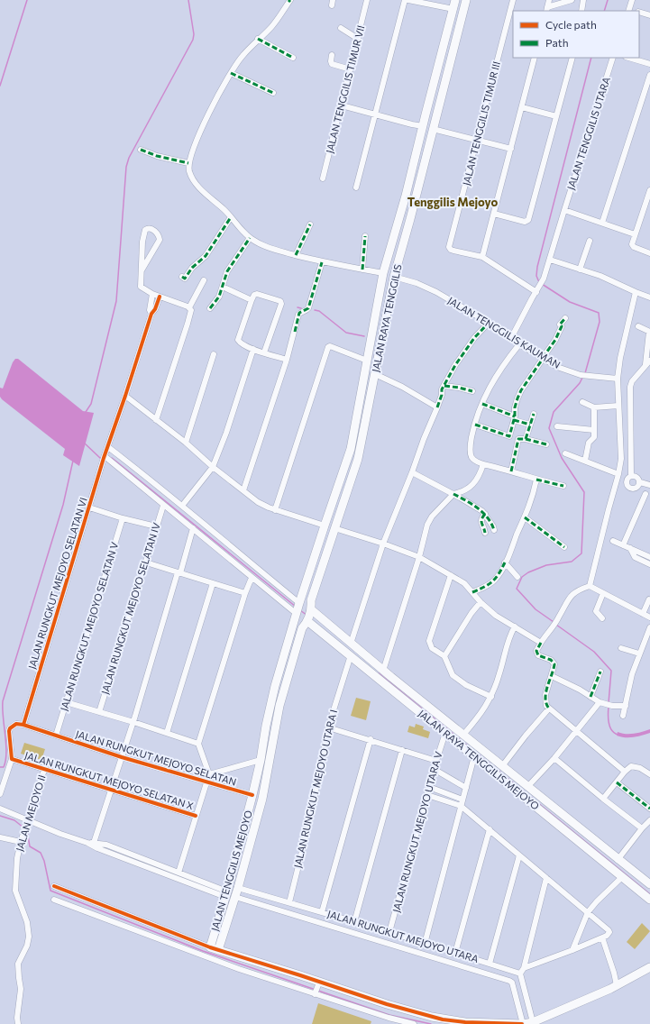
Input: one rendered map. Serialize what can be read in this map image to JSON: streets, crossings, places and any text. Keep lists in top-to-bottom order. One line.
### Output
{"streets":{"main road":["JALAN RAYA TENGGILIS","JALAN RAYA TENGGILIS MEJOYO","JALAN TENGGILIS MEJOYO"],"street":["JALAN TENGGILIS TIMUR VII","JALAN TENGGILIS TIMUR III","JALAN TENGGILIS UTARA","JALAN TENGGILIS KAUMAN","JALAN RUNGKUT MEJOYO SELATAN VI","JALAN RUNGKUT MEJOYO SELATAN IV","JALAN RUNGKUT MEJOYO SELATAN V","JALAN RUNGKUT MEJOYO SELATAN","JALAN RUNGKUT MEJOYO SELATAN X","JALAN RUNGKUT MEJOYO UTARA I","JALAN MEJOYO II","JALAN RUNGKUT MEJOYO UTARA V","JALAN RUNGKUT MEJOYO UTARA"]},"crossings":[["JALAN TENGGILIS UTARA","JALAN TENGGILIS KAUMAN"],["JALAN RAYA TENGGILIS","JALAN TENGGILIS KAUMAN"],["JALAN RAYA TENGGILIS","JALAN RAYA TENGGILIS MEJOYO"],["JALAN RAYA TENGGILIS","JALAN TENGGILIS MEJOYO"],["JALAN RUNGKUT MEJOYO SELATAN VI","JALAN RUNGKUT MEJOYO SELATAN X"],["JALAN RUNGKUT MEJOYO SELATAN V","JALAN RUNGKUT MEJOYO SELATAN"],["JALAN RUNGKUT MEJOYO SELATAN","JALAN TENGGILIS MEJOYO"],["JALAN RAYA TENGGILIS MEJOYO","JALAN RUNGKUT MEJOYO UTARA I"],["JALAN RAYA TENGGILIS MEJOYO","JALAN RUNGKUT MEJOYO UTARA V"],["JALAN RAYA TENGGILIS MEJOYO","JALAN TENGGILIS MEJOYO"],["JALAN RUNGKUT MEJOYO SELATAN X","JALAN MEJOYO II"],["JALAN RUNGKUT MEJOYO UTARA I","JALAN RUNGKUT MEJOYO UTARA"],["JALAN RUNGKUT MEJOYO UTARA V","JALAN RUNGKUT MEJOYO UTARA"],["JALAN TENGGILIS MEJOYO","JALAN RUNGKUT MEJOYO UTARA"]],"districts":["Tenggilis Mejoyo"],"legend":["Cycle path","Path"]}
